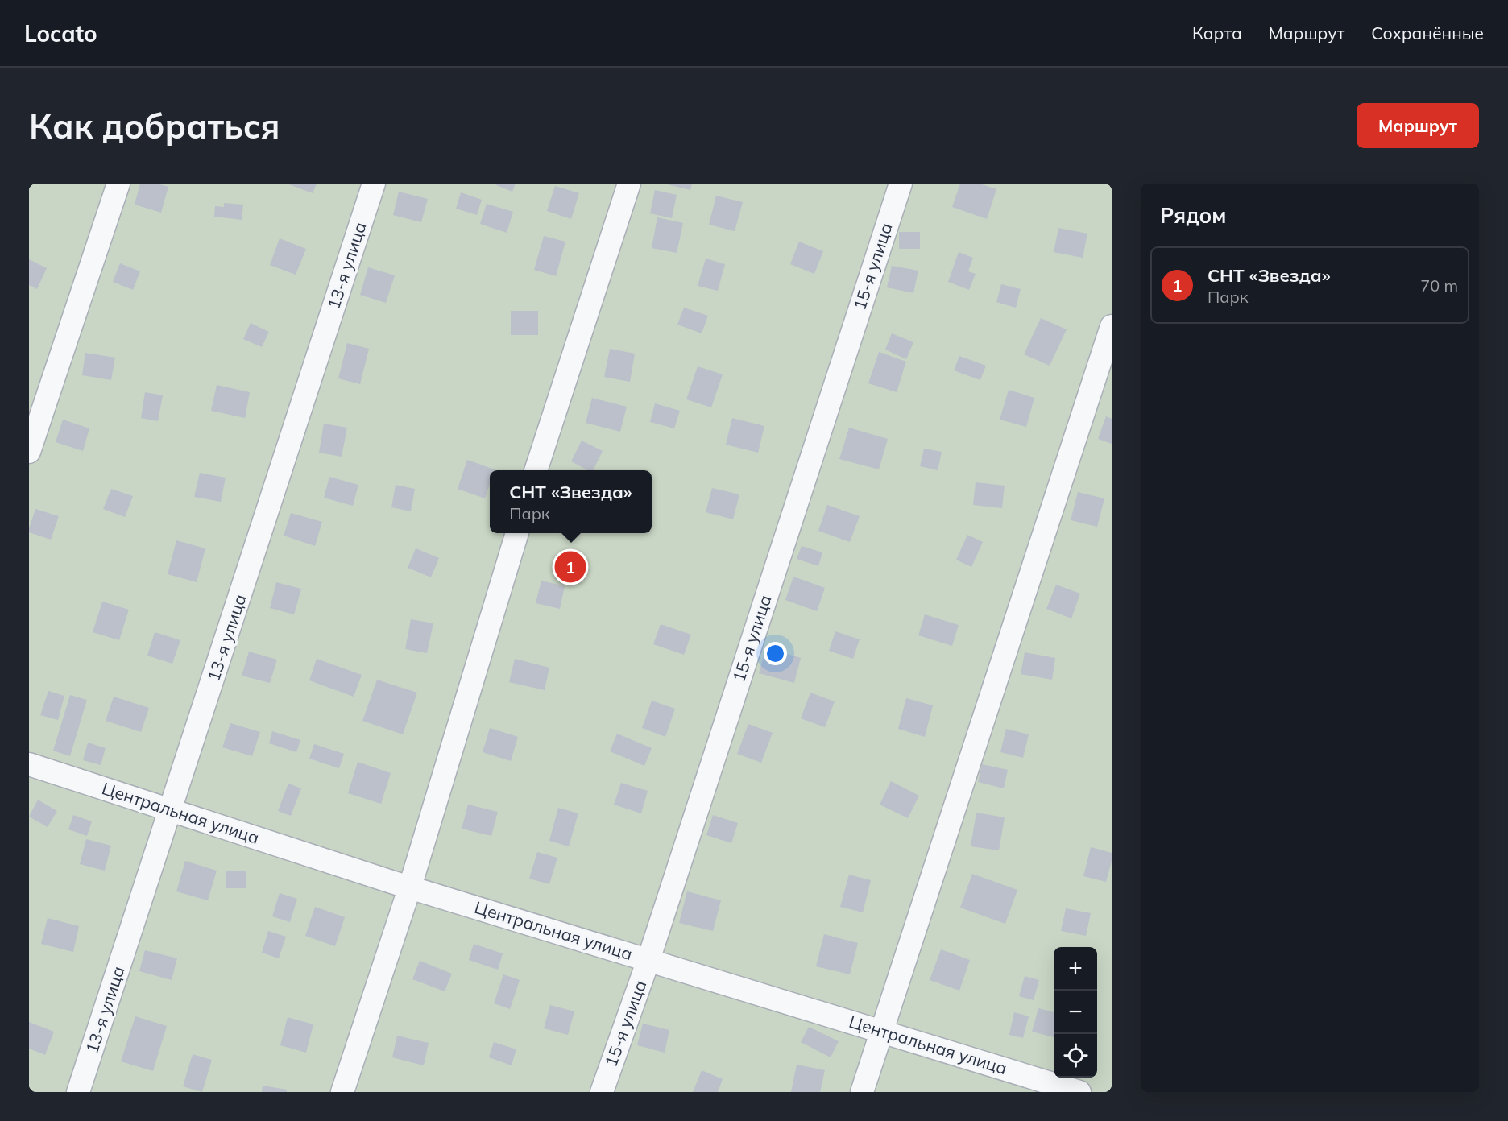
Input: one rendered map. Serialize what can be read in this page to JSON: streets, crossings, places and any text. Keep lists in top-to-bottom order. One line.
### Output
{"streets":{"street":["13-я улица","15-я улица","Центральная улица"]},"crossings":[["13-я улица","Центральная улица"],["15-я улица","Центральная улица"]],"page":{"header":"Locato","nav":["Карта","Маршрут","Сохранённые"],"buttons":"Маршрут","title":"Как добраться","heading":"Рядом","list":[{"mark":"1","name":"СНТ «Звезда»","note":"Парк","value":"70 m"}],"popup":["СНТ «Звезда»","Парк"],"pins":"1","map_buttons":["+","−"]}}
